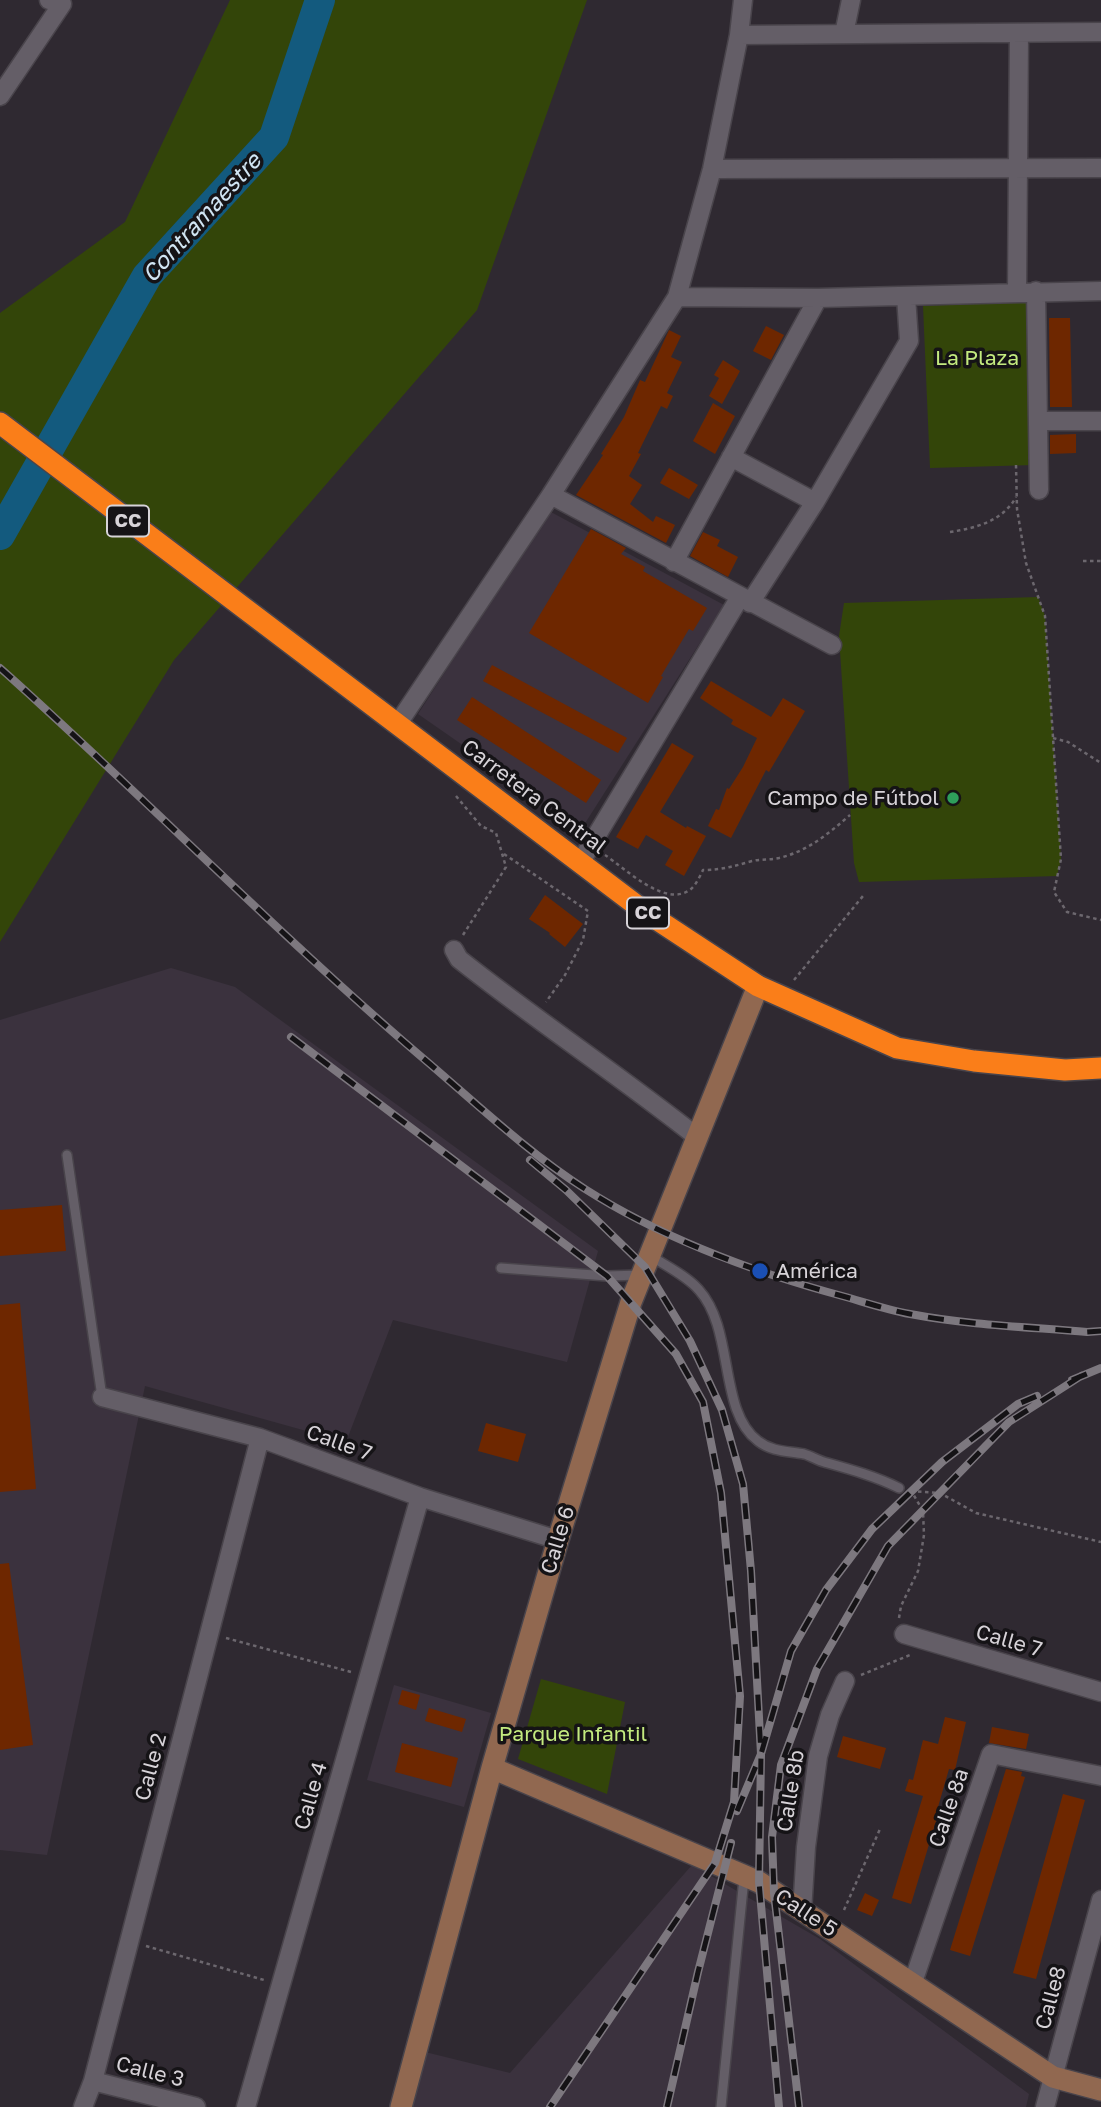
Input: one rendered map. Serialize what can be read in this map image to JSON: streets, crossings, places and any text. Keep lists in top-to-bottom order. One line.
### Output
{"streets":{"highway":["CC","Carretera Central"],"street":["Calle 7","Calle 6","Calle 2","Calle 8b","Calle 4","Calle 8a","Calle 5","Calle8","Calle 3"]},"crossings":[["Carretera Central","Calle 6"],["Calle 7","Calle 6"],["Calle 7","Calle 2"],["Calle 7","Calle 4"],["Calle 6","Calle 5"],["Calle 2","Calle 3"],["Calle 8b","Calle 5"],["Calle 8a","Calle 5"],["Calle 5","Calle8"]],"water":["Contramaestre"],"parks":["La Plaza","Parque Infantil"],"places":["Campo de Fútbol","América"]}
